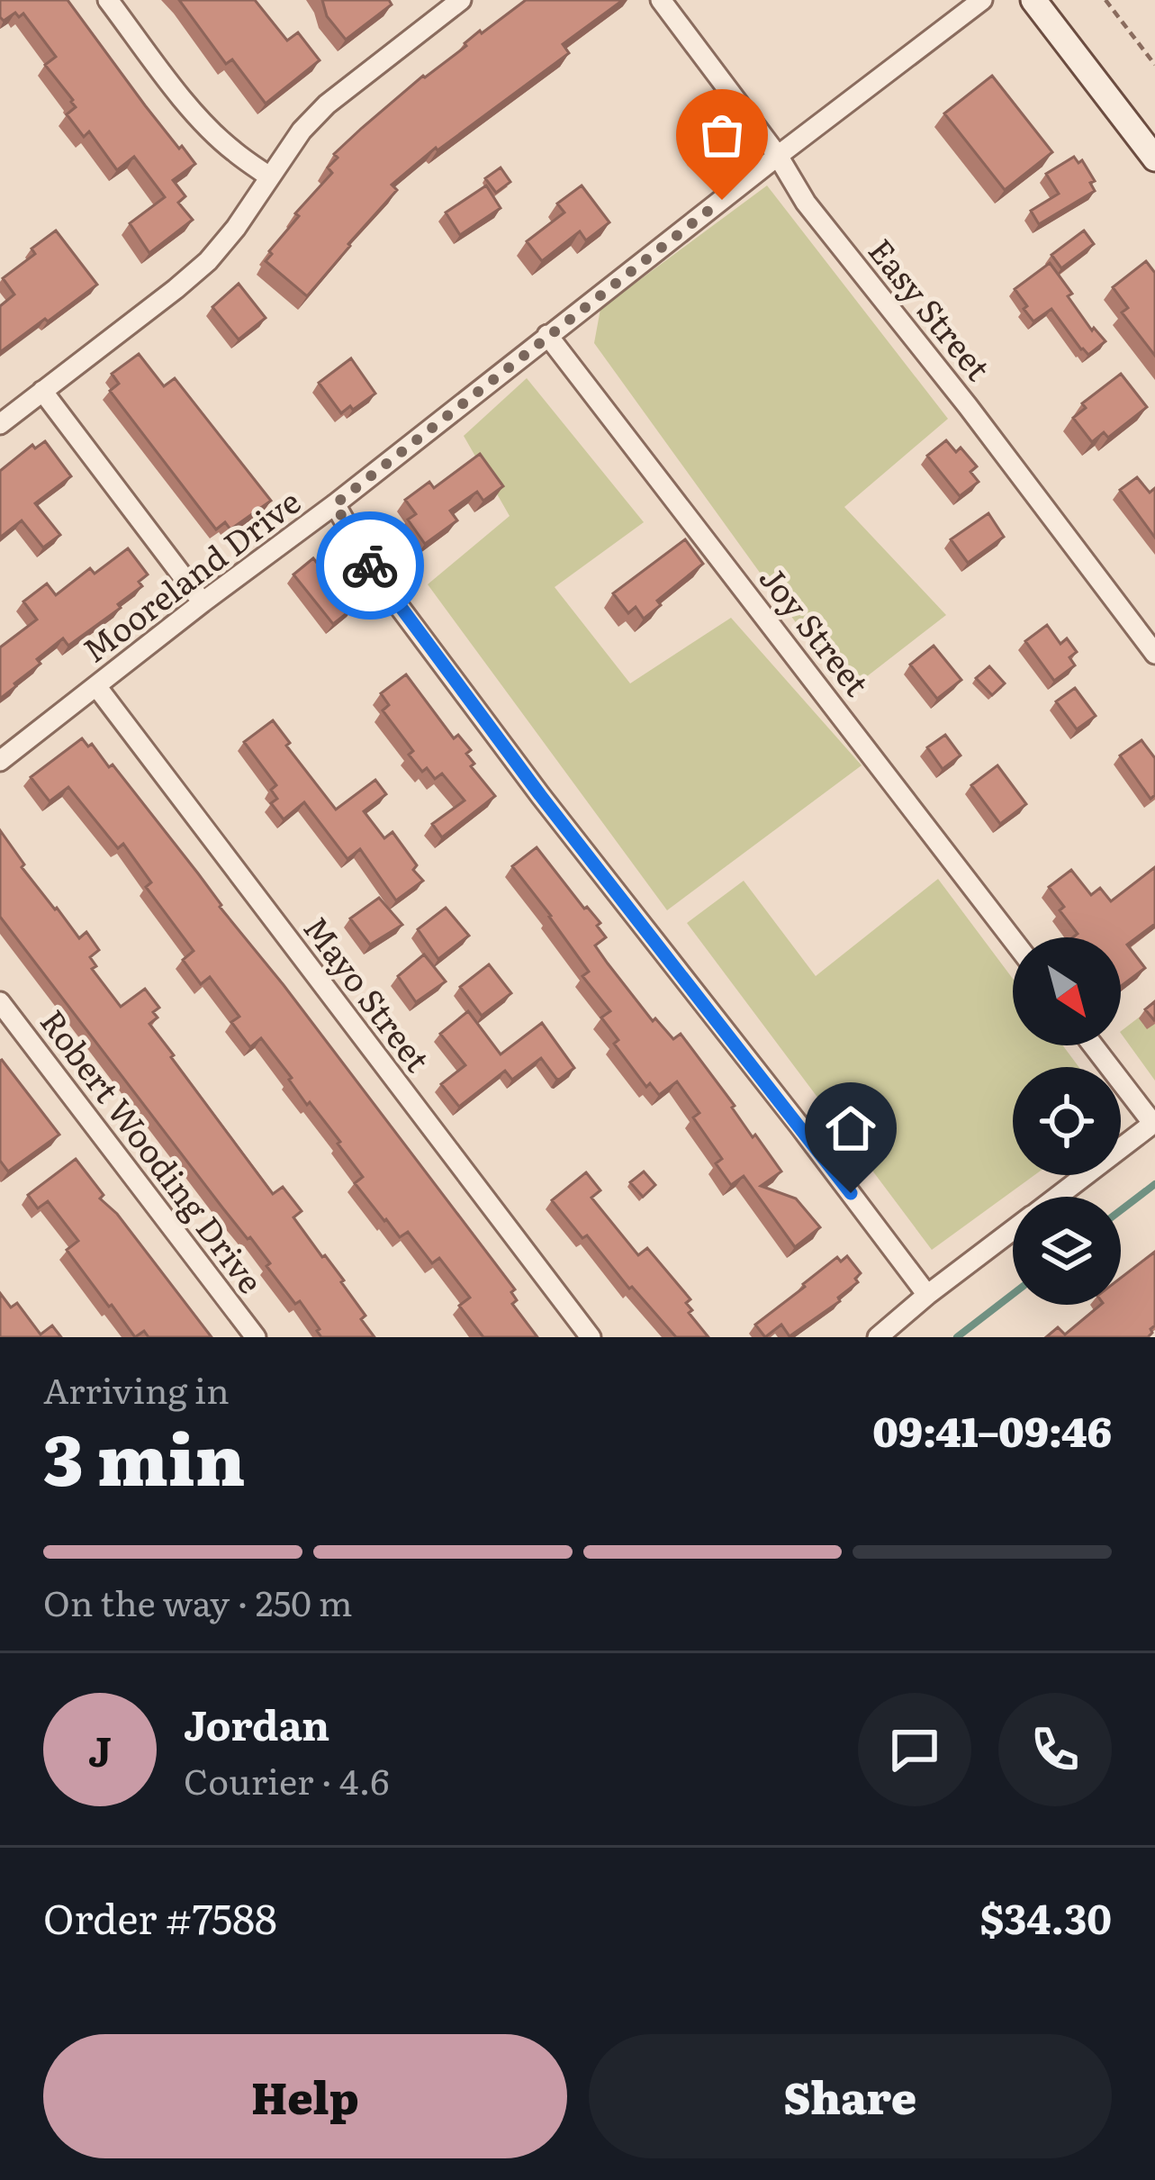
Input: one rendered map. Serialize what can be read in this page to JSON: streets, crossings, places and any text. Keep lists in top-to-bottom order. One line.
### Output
{"streets":{"street":["Easy Street","Mooreland Drive","Joy Street","Mayo Street","Robert Wooding Drive"]},"crossings":[["Easy Street","Mooreland Drive"],["Mooreland Drive","Joy Street"],["Mooreland Drive","Mayo Street"]],"north":"bottom right","page":{"heading":["3 min","Arriving in","09:41–09:46"],"panel":["Jordan","Courier · 4.6","Order #7588","$34.30"],"bar":"On the way · 250 m","round":"J","buttons":["Help","Share"]}}
